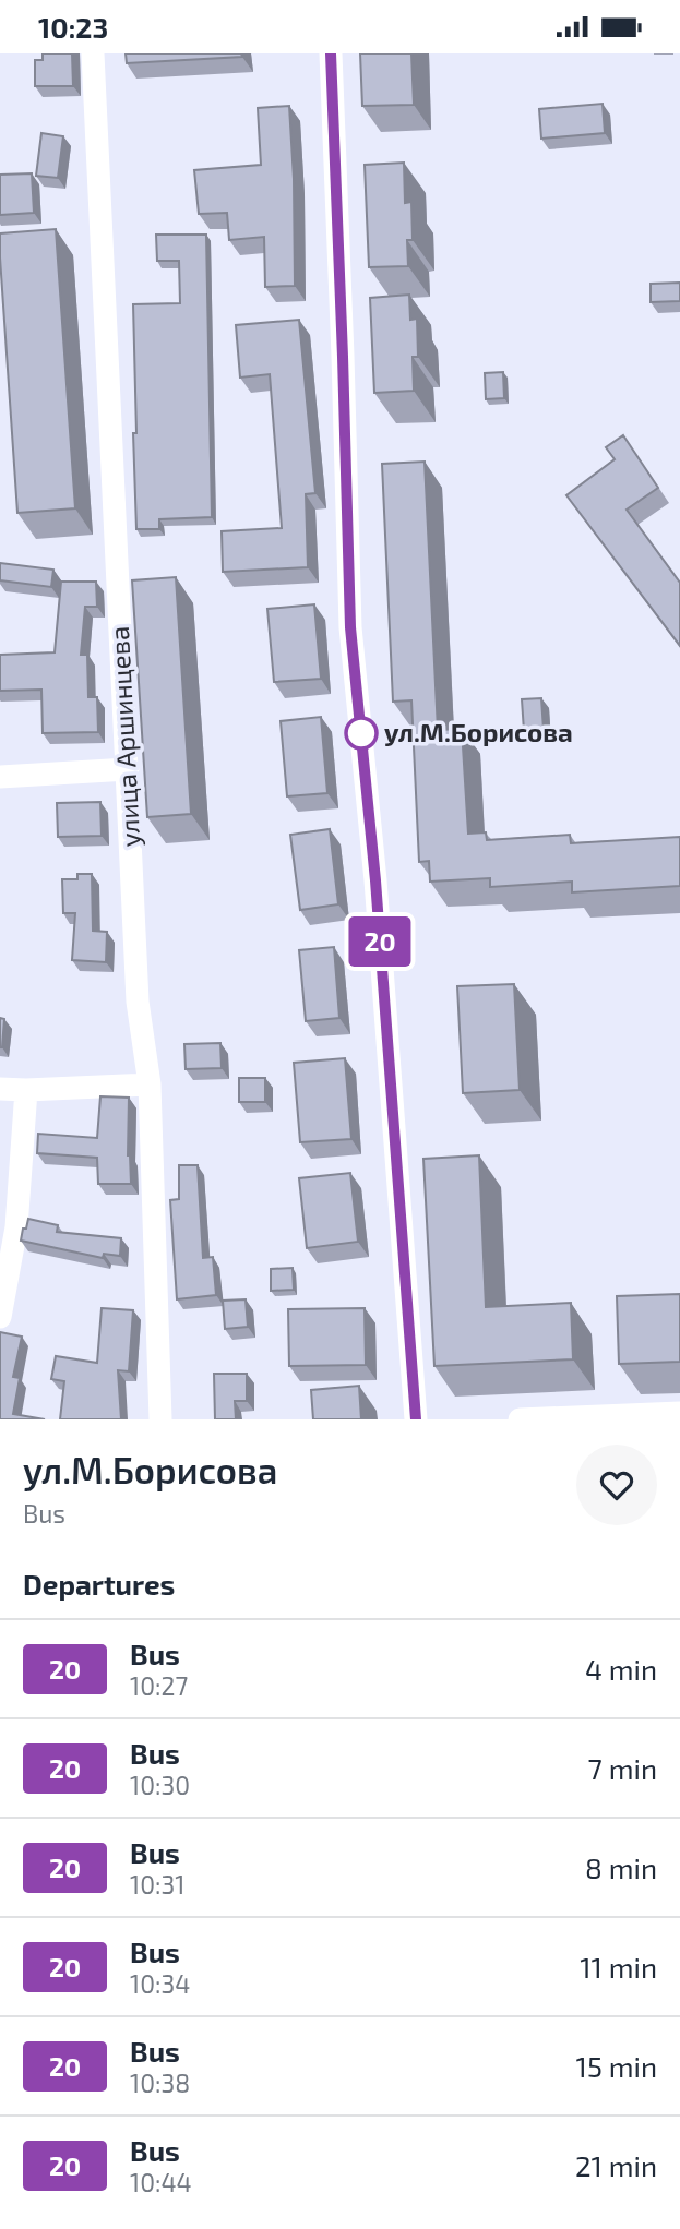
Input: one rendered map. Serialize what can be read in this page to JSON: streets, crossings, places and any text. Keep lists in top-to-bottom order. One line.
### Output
{"streets":{"street":["улица Аршинцева"]},"places":["ул.М.Борисова"],"lines":["bus line 20"],"page":{"status":"10:23","on_map":"20","heading":[["ул.М.Борисова","Bus"],"Departures"],"list":[{"mark":"20","name":"Bus","note":"10:27","value":"4 min"},{"mark":"20","name":"Bus","note":"10:30","value":"7 min"},{"mark":"20","name":"Bus","note":"10:31","value":"8 min"},{"mark":"20","name":"Bus","note":"10:34","value":"11 min"},{"mark":"20","name":"Bus","note":"10:38","value":"15 min"},{"mark":"20","name":"Bus","note":"10:44","value":"21 min"}]}}
